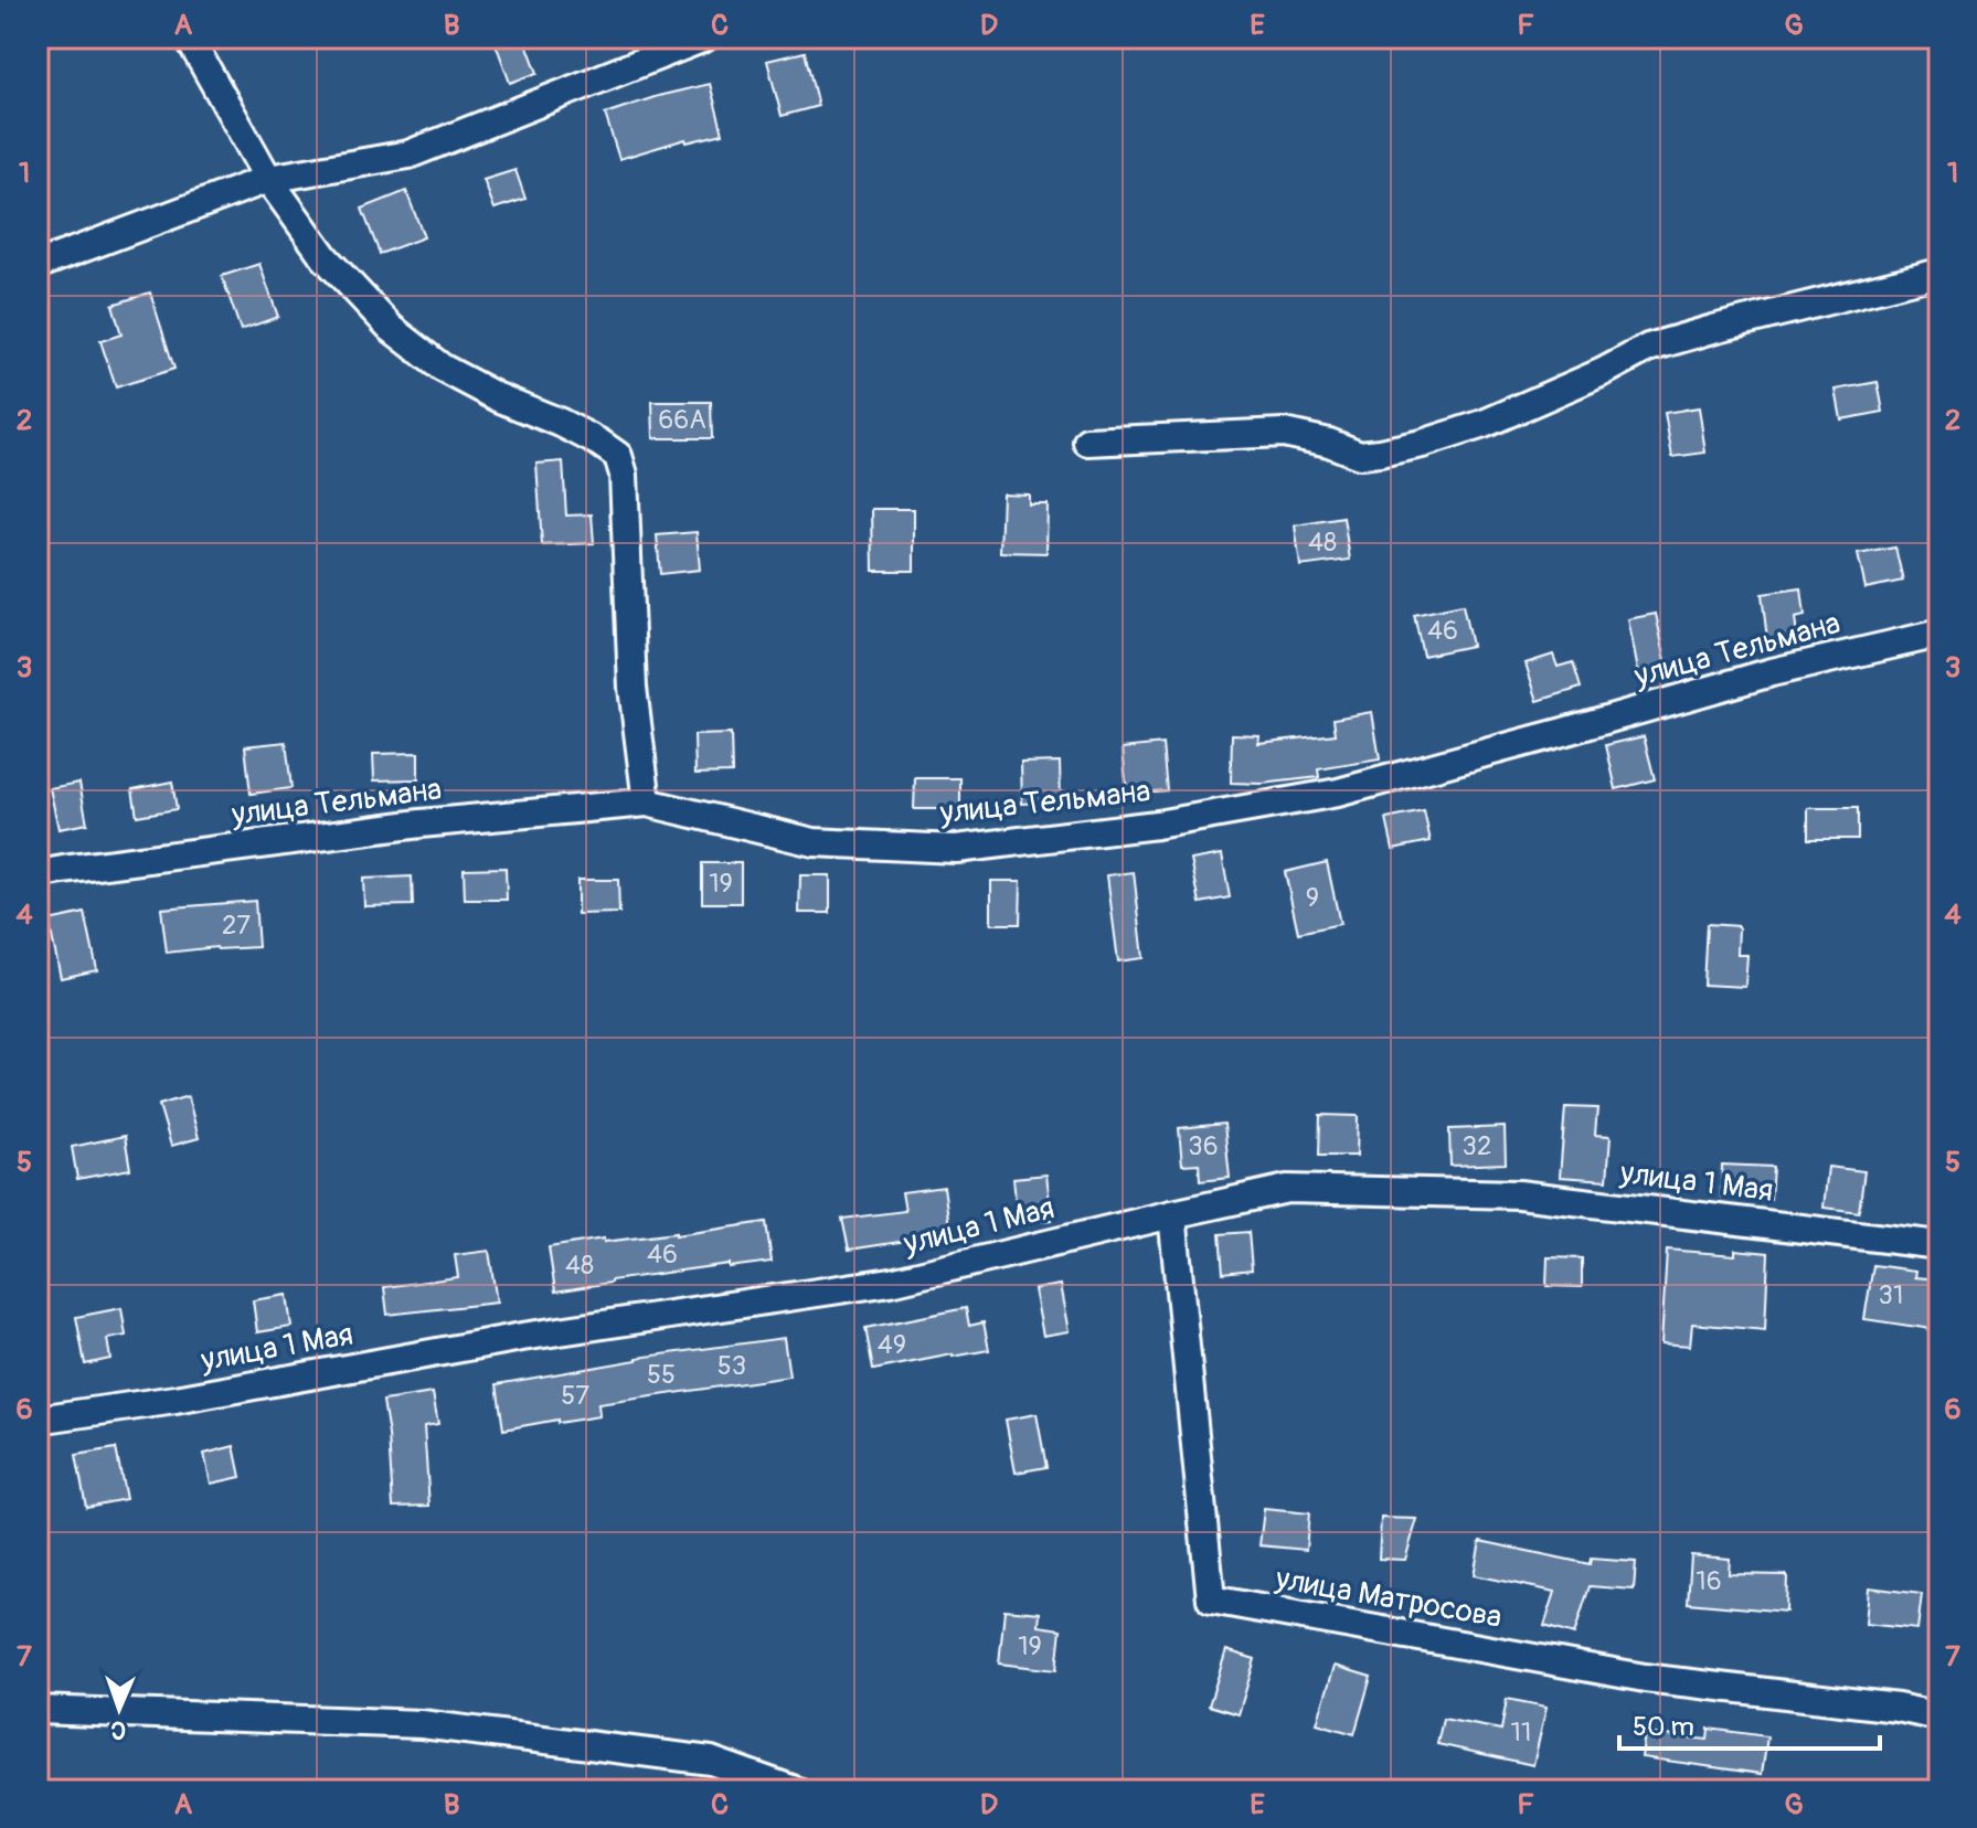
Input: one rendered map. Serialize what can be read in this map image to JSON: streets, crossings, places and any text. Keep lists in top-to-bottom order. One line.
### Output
{"streets":{"street":["улица Тельмана","улица 1 Мая","улица Матросова"]},"crossings":[["улица 1 Мая","улица Матросова"]],"house_numbers":["66А","48","46","19","9","27","36","32","46","48","31","49","53","55","57","16","19","11"],"scale_bar":"50 m","north":"bottom","grid":{"columns":["A","B","C","D","E","F","G"],"rows":["1","2","3","4","5","6","7"]}}
